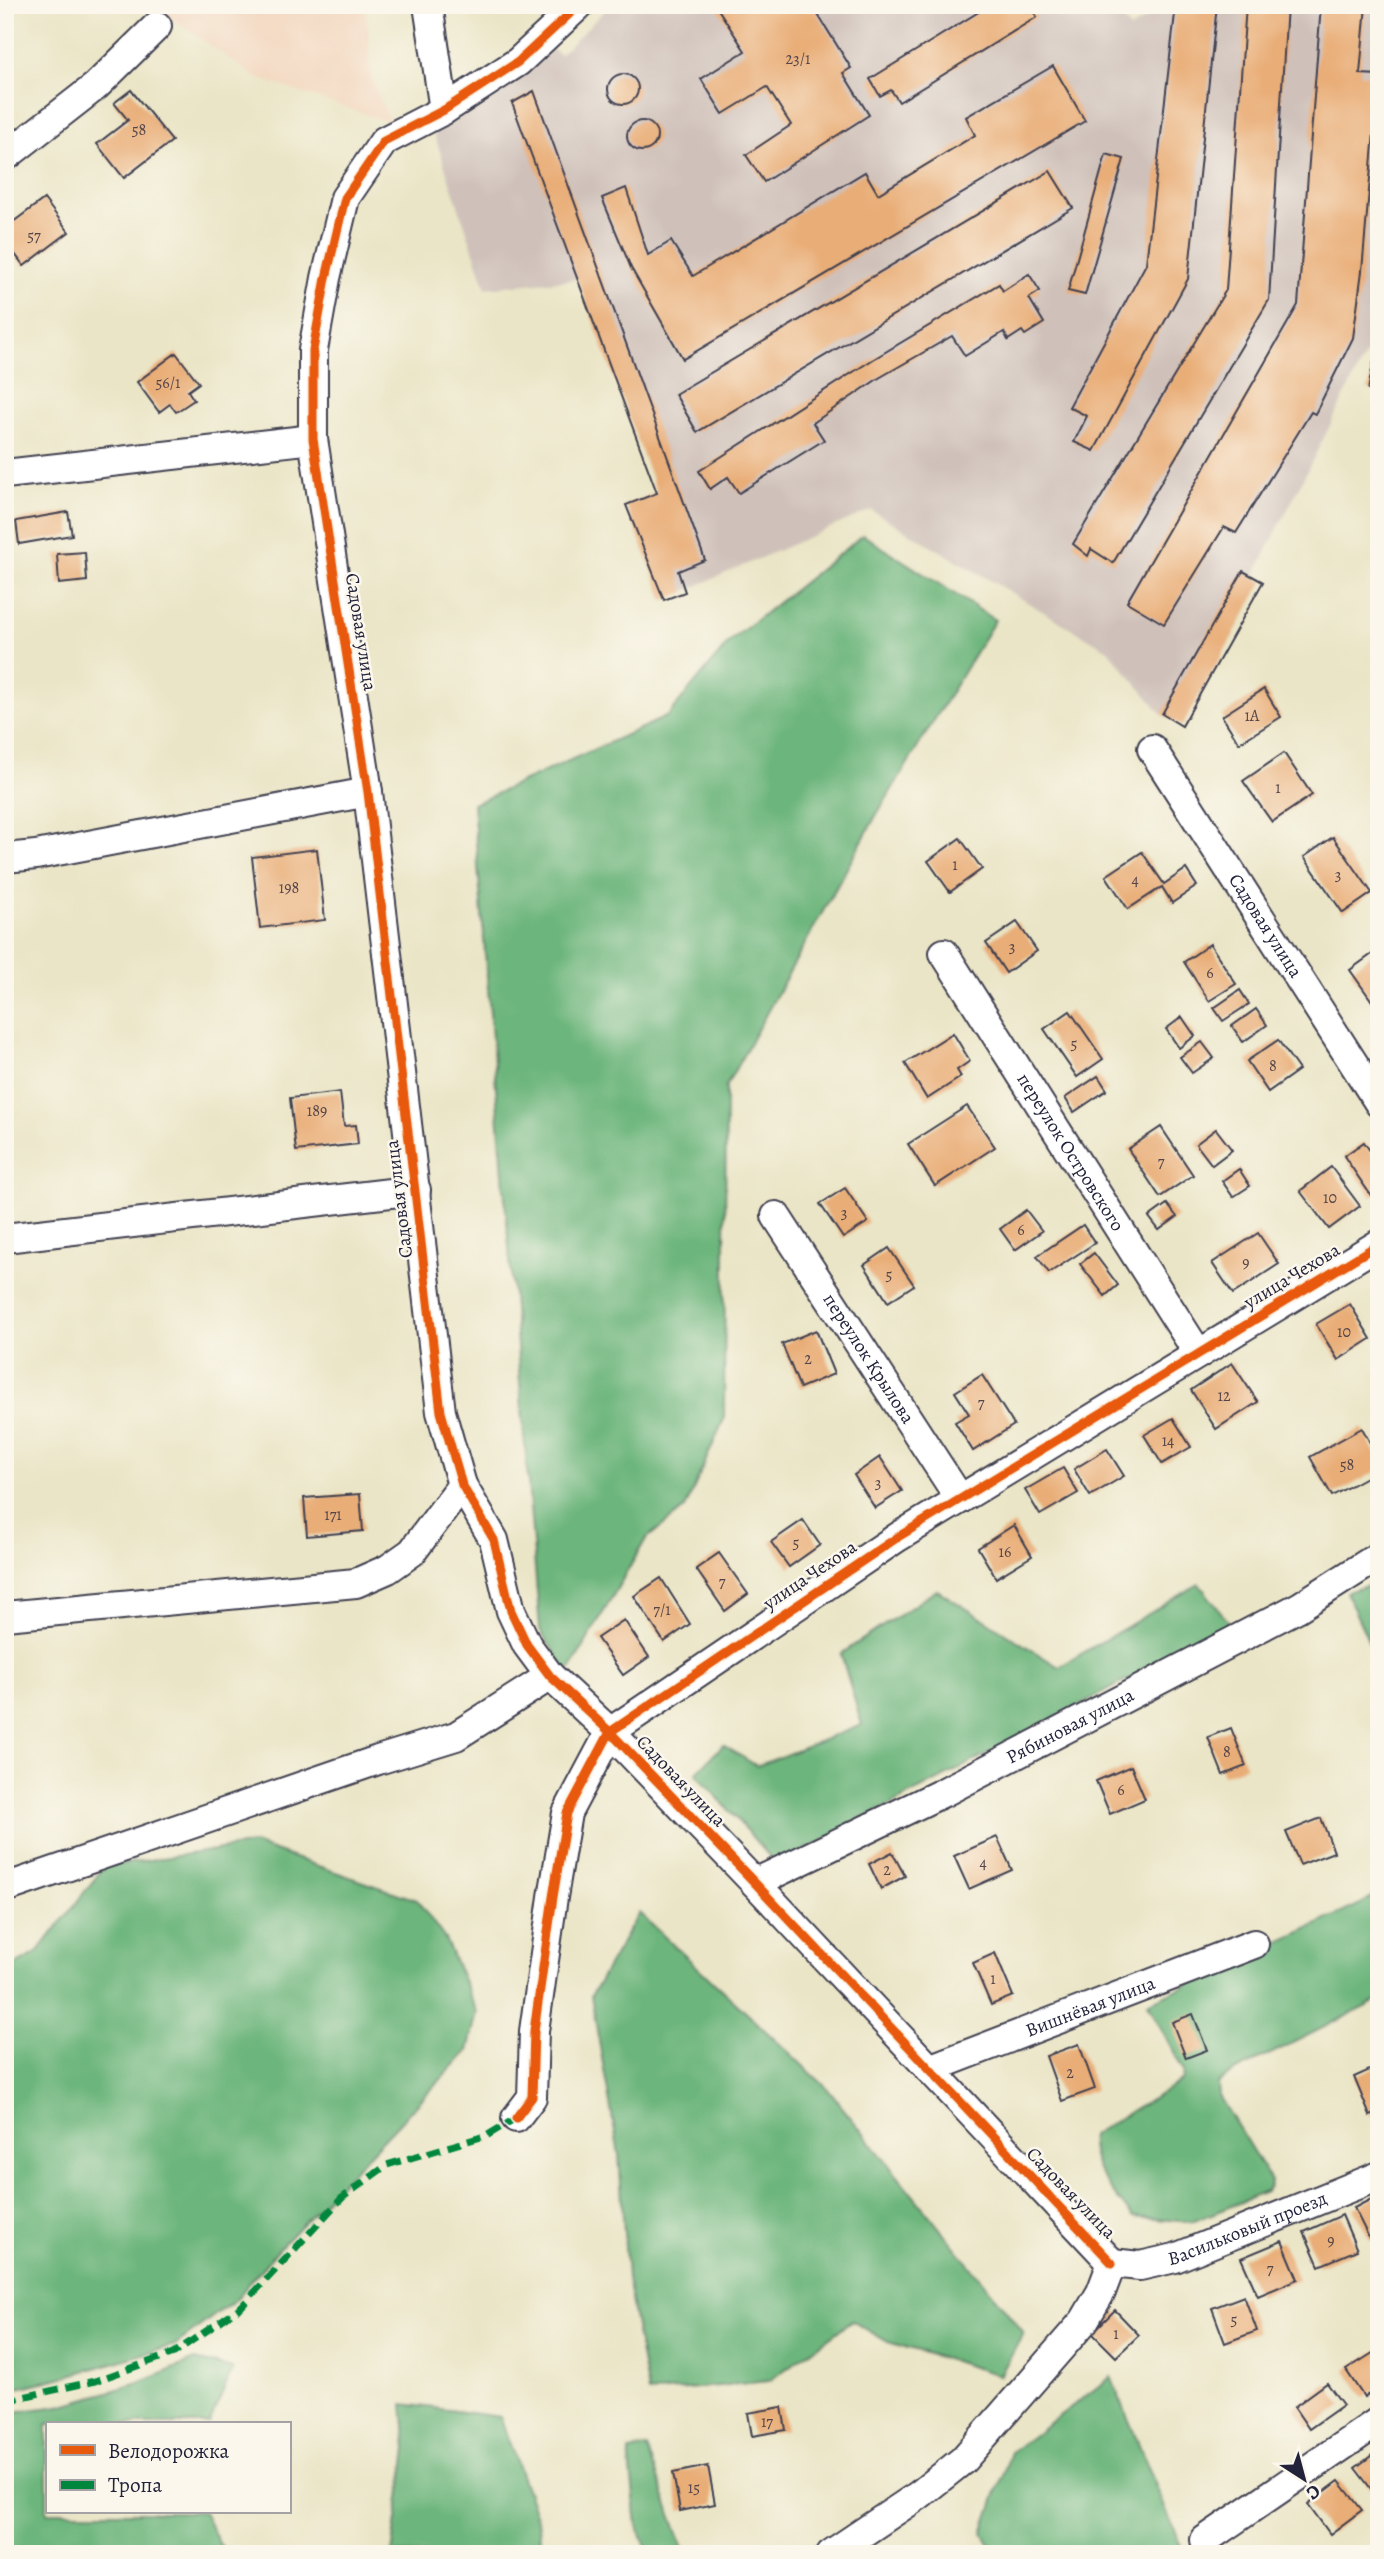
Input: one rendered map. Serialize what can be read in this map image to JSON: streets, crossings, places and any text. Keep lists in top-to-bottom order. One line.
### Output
{"streets":{"street":["Садовая улица","переулок Островского","улица Чехова","переулок Крылова","Рябиновая улица","Вишнёвая улица","Васильковый проезд"]},"crossings":[["Садовая улица","улица Чехова"],["Садовая улица","Рябиновая улица"],["Садовая улица","Вишнёвая улица"],["Садовая улица","Васильковый проезд"],["переулок Островского","улица Чехова"],["улица Чехова","переулок Крылова"]],"house_numbers":["23/1","58","57","56/1","1А","1","1","3","4","198","3","6","5","8","189","7","10","3","6","9","5","10","2","12","7","14","58","3","171","5","16","7","7/1","8","6","4","2","1","2","9","7","5","1","17","15"],"legend":["Велодорожка","Тропа"],"north":"bottom right"}
